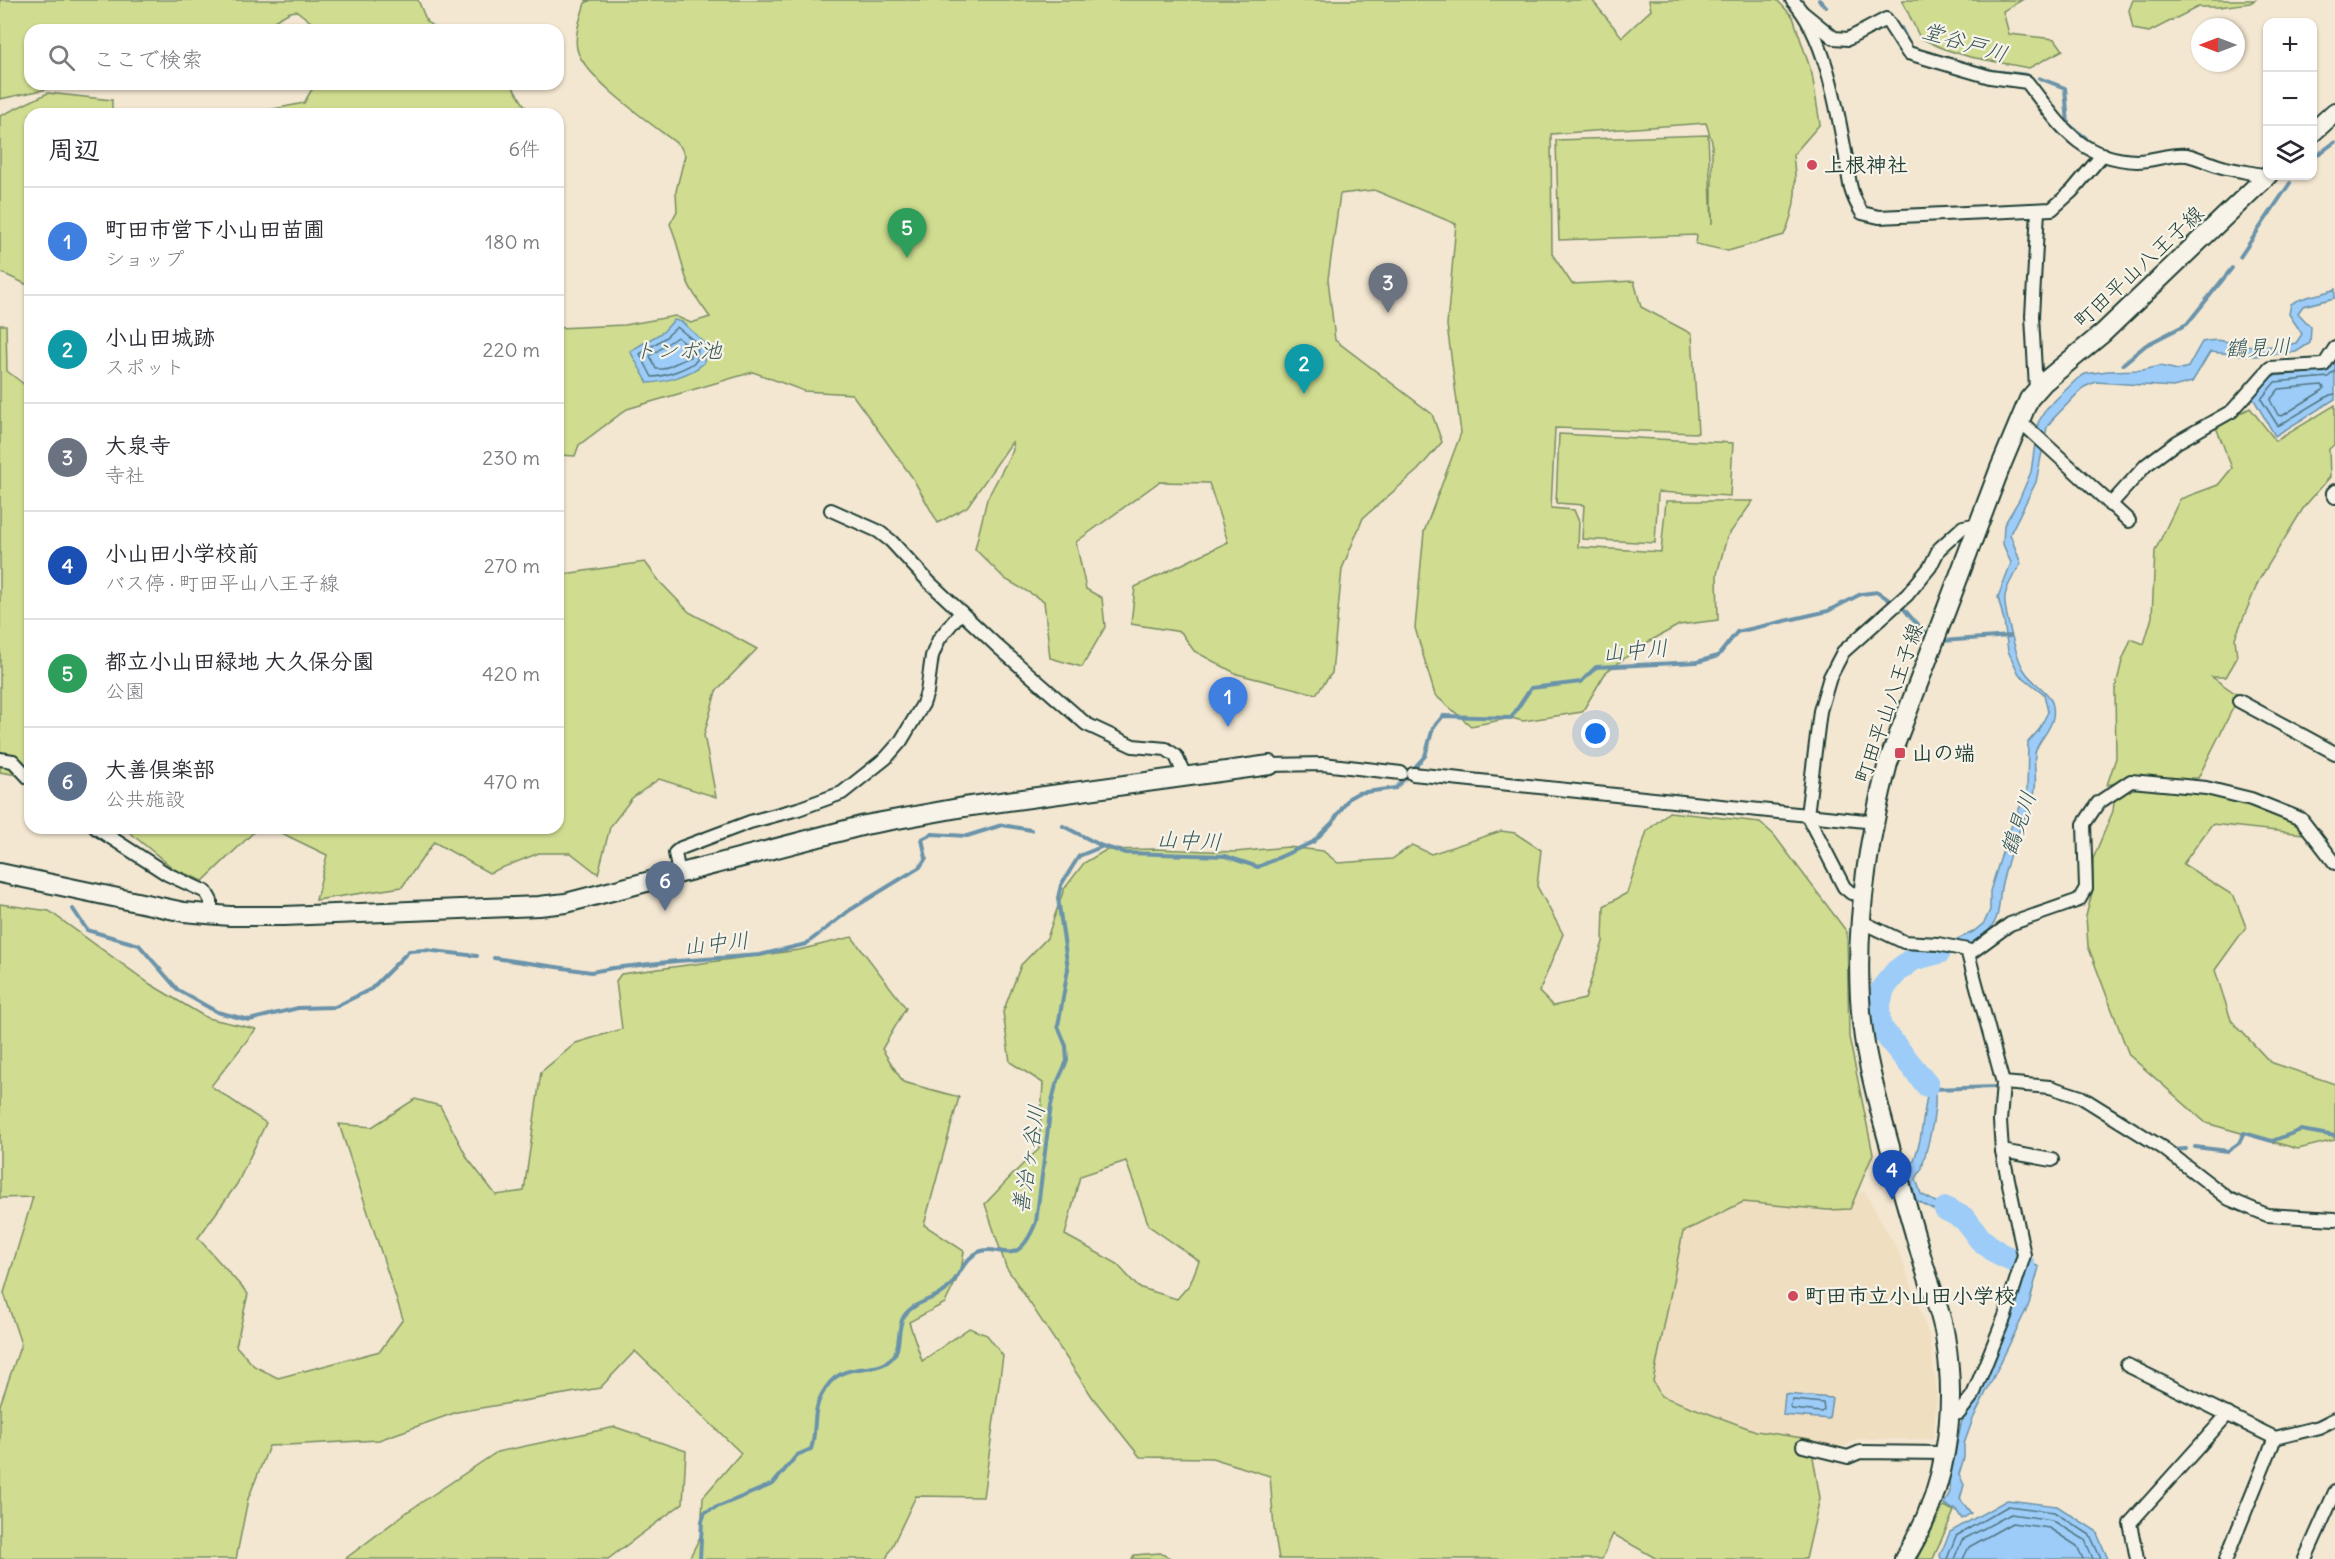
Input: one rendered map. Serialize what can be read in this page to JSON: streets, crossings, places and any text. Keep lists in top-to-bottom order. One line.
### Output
{"streets":{"main road":["町田平山八王子線"]},"water":["堂谷戸川","鶴見川","トンボ池","山中川","善治ヶ谷川"],"places":{"other":["上根神社","町田市立小山田小学校"],"transit":["山の端"]},"north":"left","page":{"map_buttons":["+","−"],"search":"ここで検索","heading":["周辺","6件"],"list":[{"mark":"1","name":"町田市営下小山田苗圃","note":"ショップ","value":"180 m"},{"mark":"2","name":"小山田城跡","note":"スポット","value":"220 m"},{"mark":"3","name":"大泉寺","note":"寺社","value":"230 m"},{"mark":"4","name":"小山田小学校前","note":"バス停 · 町田平山八王子線","value":"270 m"},{"mark":"5","name":"都立小山田緑地 大久保分園","note":"公園","value":"420 m"},{"mark":"6","name":"大善倶楽部","note":"公共施設","value":"470 m"}],"pins":["5","3","2","1","6","4"]}}
